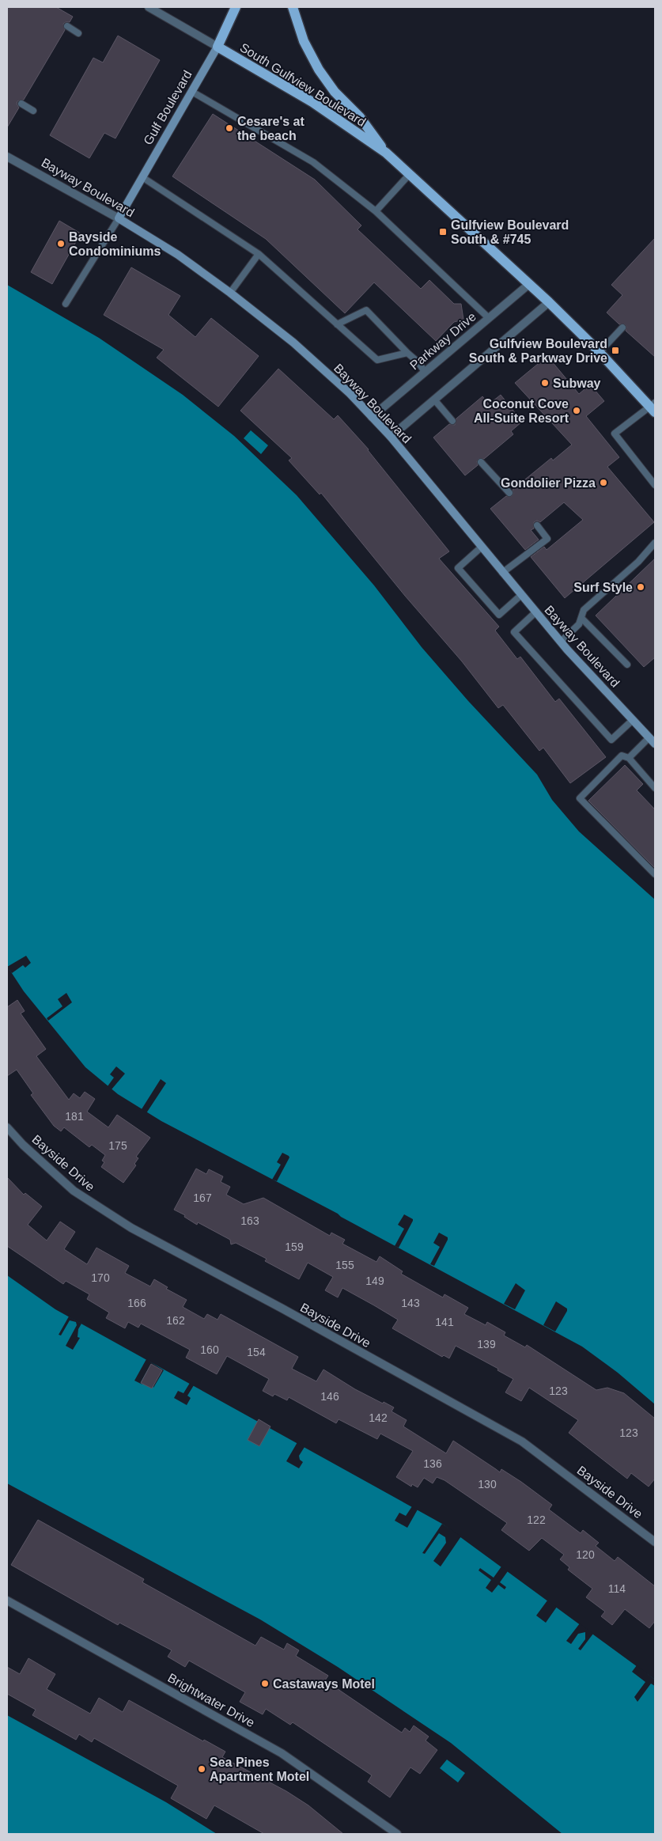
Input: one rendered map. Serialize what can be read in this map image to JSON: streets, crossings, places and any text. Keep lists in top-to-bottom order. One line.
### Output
{"streets":{"main road":["South Gulfview Boulevard","Gulf Boulevard"],"street":["Bayway Boulevard","Parkway Drive","Bayside Drive","Brightwater Drive"]},"crossings":[["South Gulfview Boulevard","Gulf Boulevard"],["South Gulfview Boulevard","Parkway Drive"],["Gulf Boulevard","Bayway Boulevard"],["Bayway Boulevard","Parkway Drive"]],"places":{"other":["Cesare's at the beach","Bayside Condominiums","Subway","Coconut Cove All-Suite Resort","Gondolier Pizza","Surf Style","Castaways Motel","Sea Pines Apartment Motel"],"transit":["Gulfview Boulevard South & #745","Gulfview Boulevard South & Parkway Drive"]},"house_numbers":["181","175","167","163","159","155","170","149","166","143","162","141","139","160","154","123","146","142","123","136","130","122","120","114"]}
